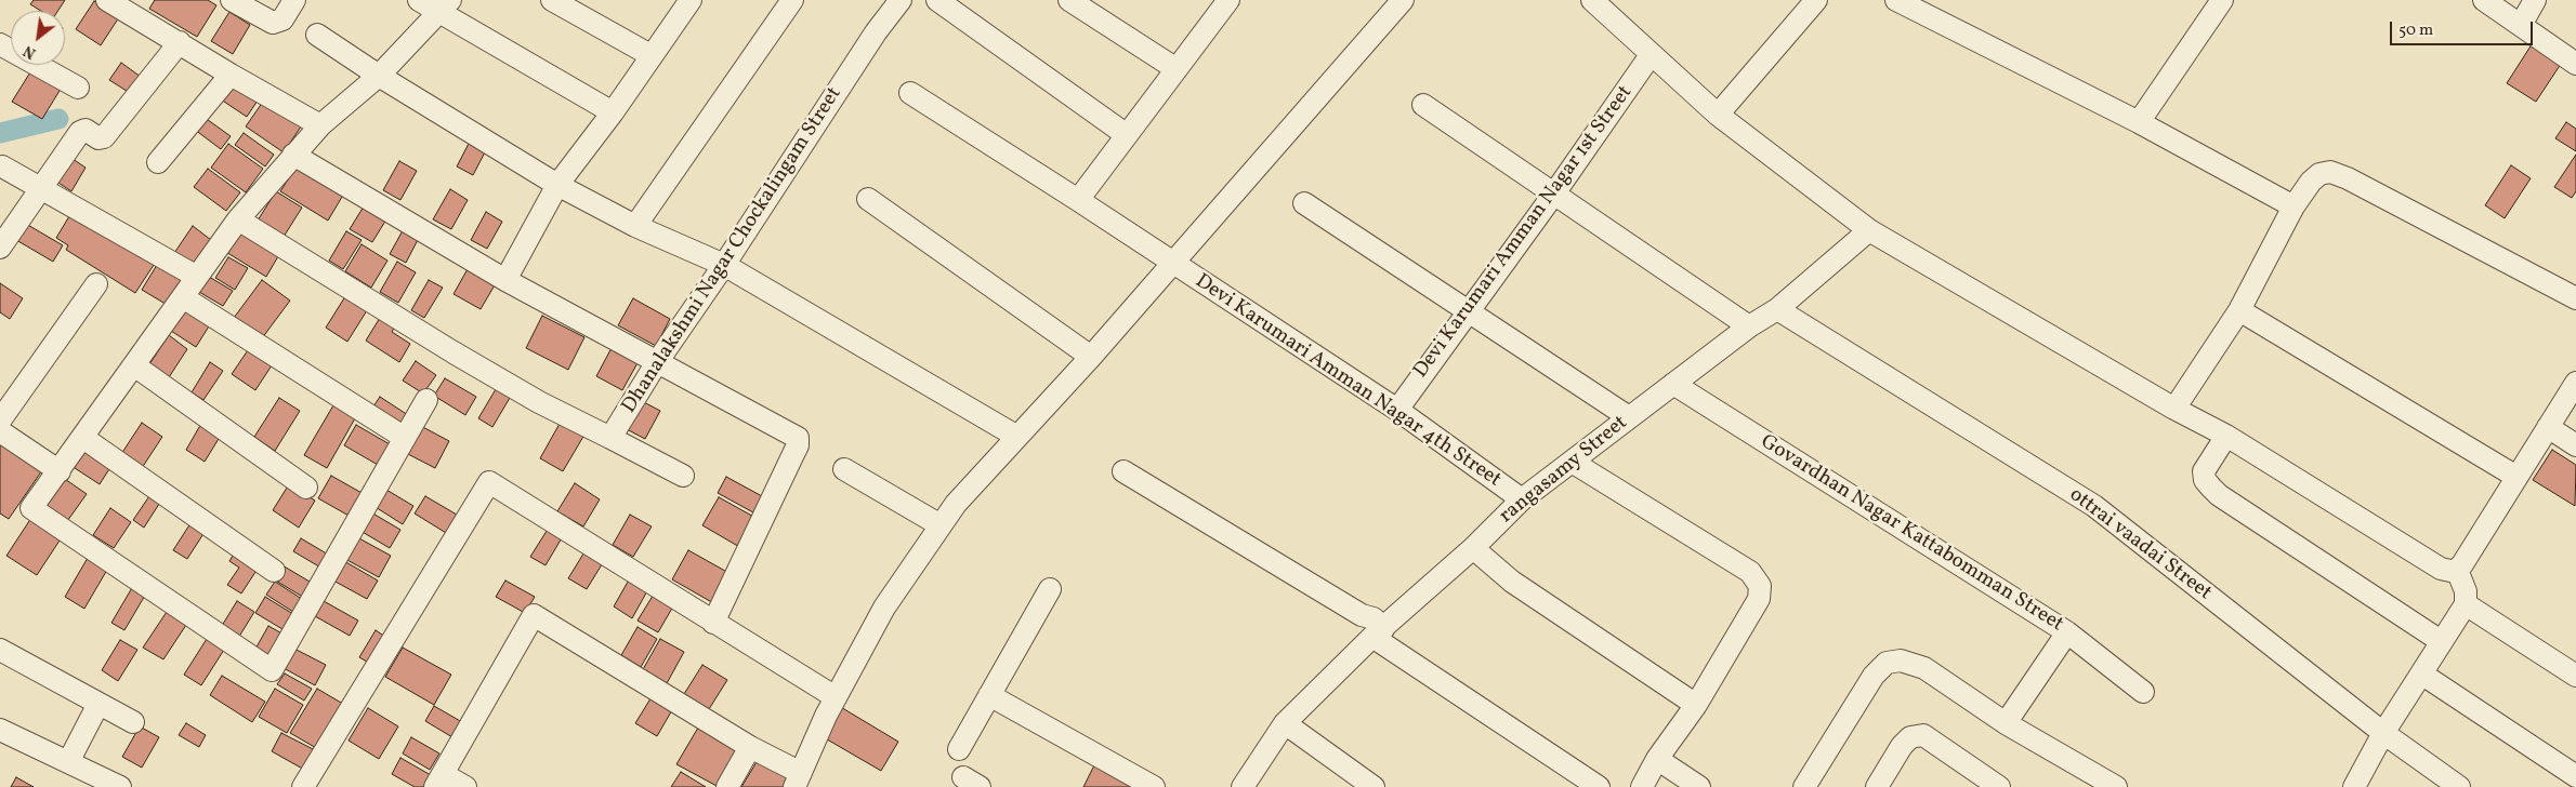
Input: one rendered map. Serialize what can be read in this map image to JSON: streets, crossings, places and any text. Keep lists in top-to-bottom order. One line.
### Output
{"streets":{"street":["Devi Karumari Amman Nagar 1st Street","Dhanalakshmi Nagar Chockalingam Street","Devi Karumari Amman Nagar 4th Street","rangasamy Street","Govardhan Nagar Kattabomman Street","ottrai vaadai Street"]},"crossings":[["Devi Karumari Amman Nagar 1st Street","Devi Karumari Amman Nagar 4th Street"],["Devi Karumari Amman Nagar 4th Street","rangasamy Street"],["rangasamy Street","Govardhan Nagar Kattabomman Street"],["rangasamy Street","ottrai vaadai Street"]],"scale_bar":"50 m","north":"bottom left"}
